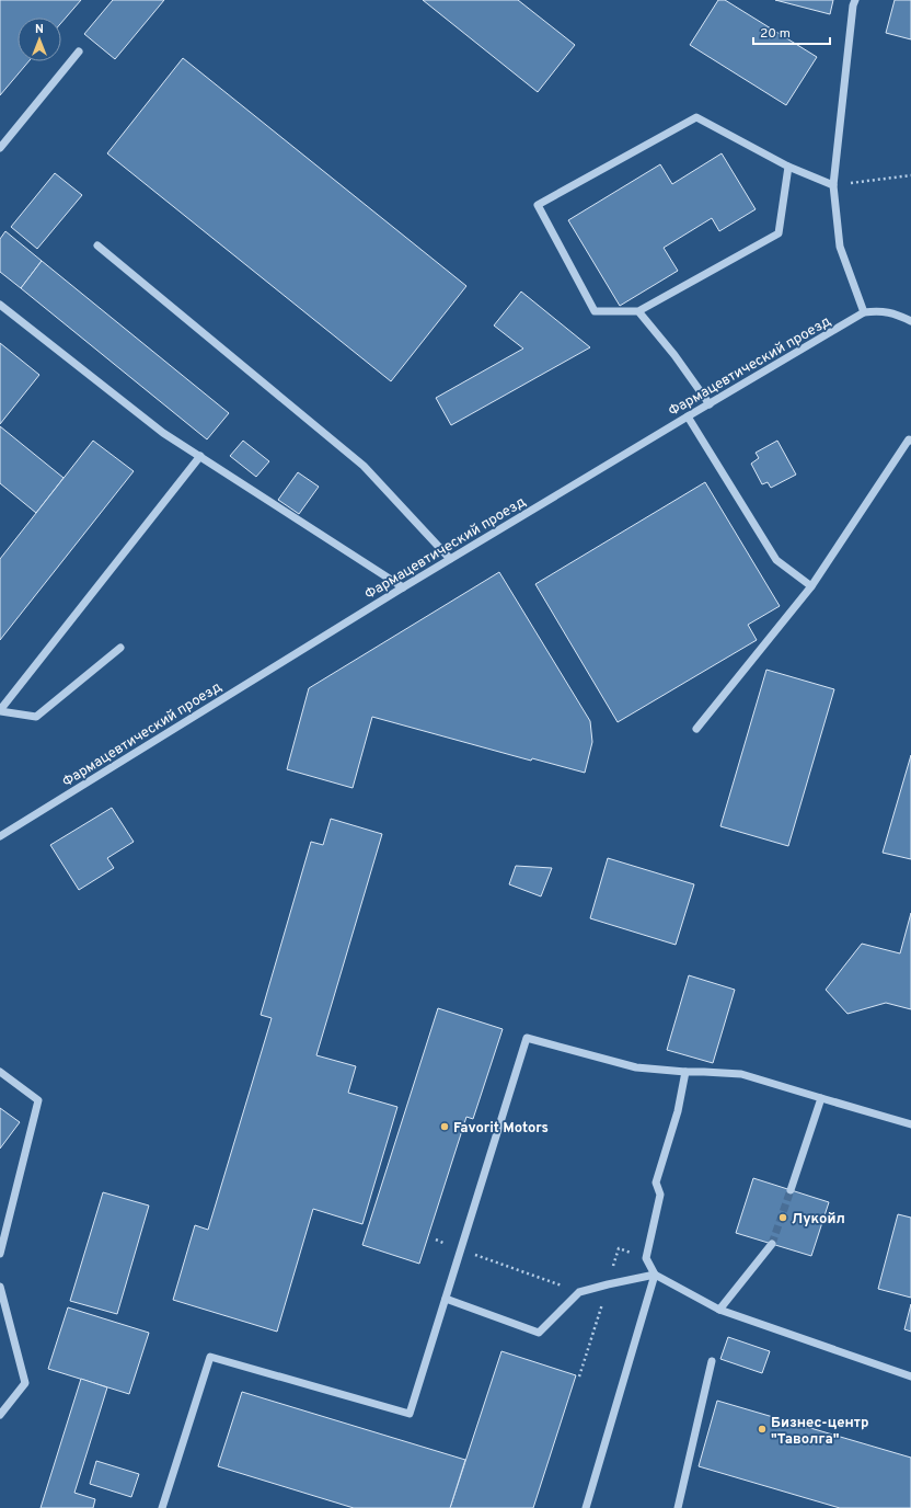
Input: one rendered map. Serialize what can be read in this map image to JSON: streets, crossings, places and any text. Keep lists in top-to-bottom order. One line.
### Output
{"streets":{"street":["Фармацевтический проезд"]},"places":["Favorit Motors","Лукойл","Бизнес-центр \"Таволга\""],"scale_bar":"20 m","north":"top"}
